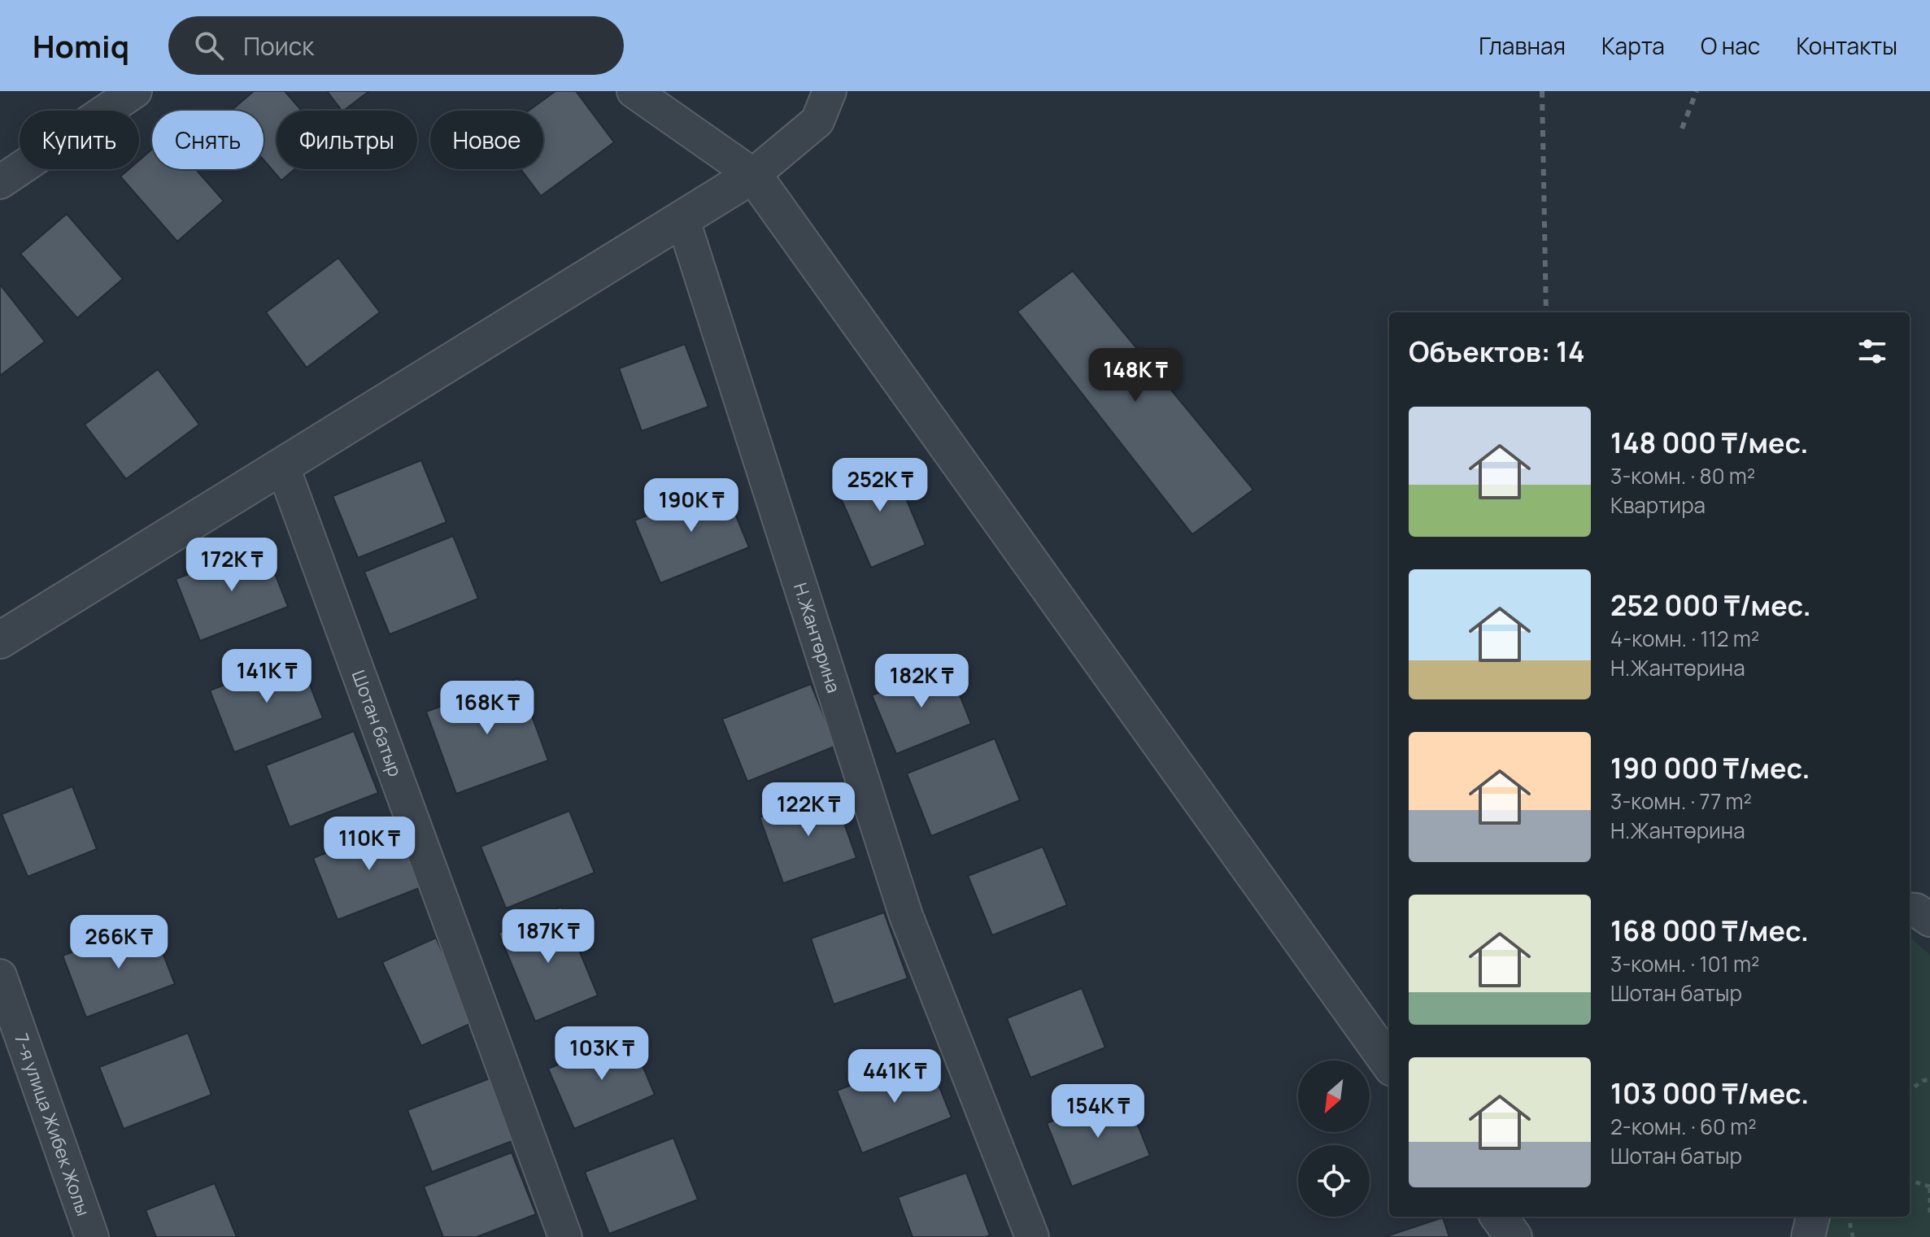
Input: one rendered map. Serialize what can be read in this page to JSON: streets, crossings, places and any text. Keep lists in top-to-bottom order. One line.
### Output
{"streets":{"street":["Н.Жантөрина","Шотан батыр","7-я улица Жибек Жолы"]},"north":"bottom left","page":{"header":"Homiq","search":"Поиск","nav":["Главная","Карта","О нас","Контакты"],"chip":["Купить","Снять","Фильтры","Новое"],"heading":"Объектов: 14","price":["148K ₸","252K ₸","190K ₸","172K ₸","141K ₸","182K ₸","168K ₸","122K ₸","110K ₸","187K ₸","266K ₸","103K ₸","441K ₸","154K ₸"],"list":[{"name":"148 000 ₸/мес.","note":"3-комн. · 80 m² · Квартира"},{"name":"252 000 ₸/мес.","note":"4-комн. · 112 m² · Н.Жантөрина"},{"name":"190 000 ₸/мес.","note":"3-комн. · 77 m² · Н.Жантөрина"},{"name":"168 000 ₸/мес.","note":"3-комн. · 101 m² · Шотан батыр"},{"name":"103 000 ₸/мес.","note":"2-комн. · 60 m² · Шотан батыр"}]}}
